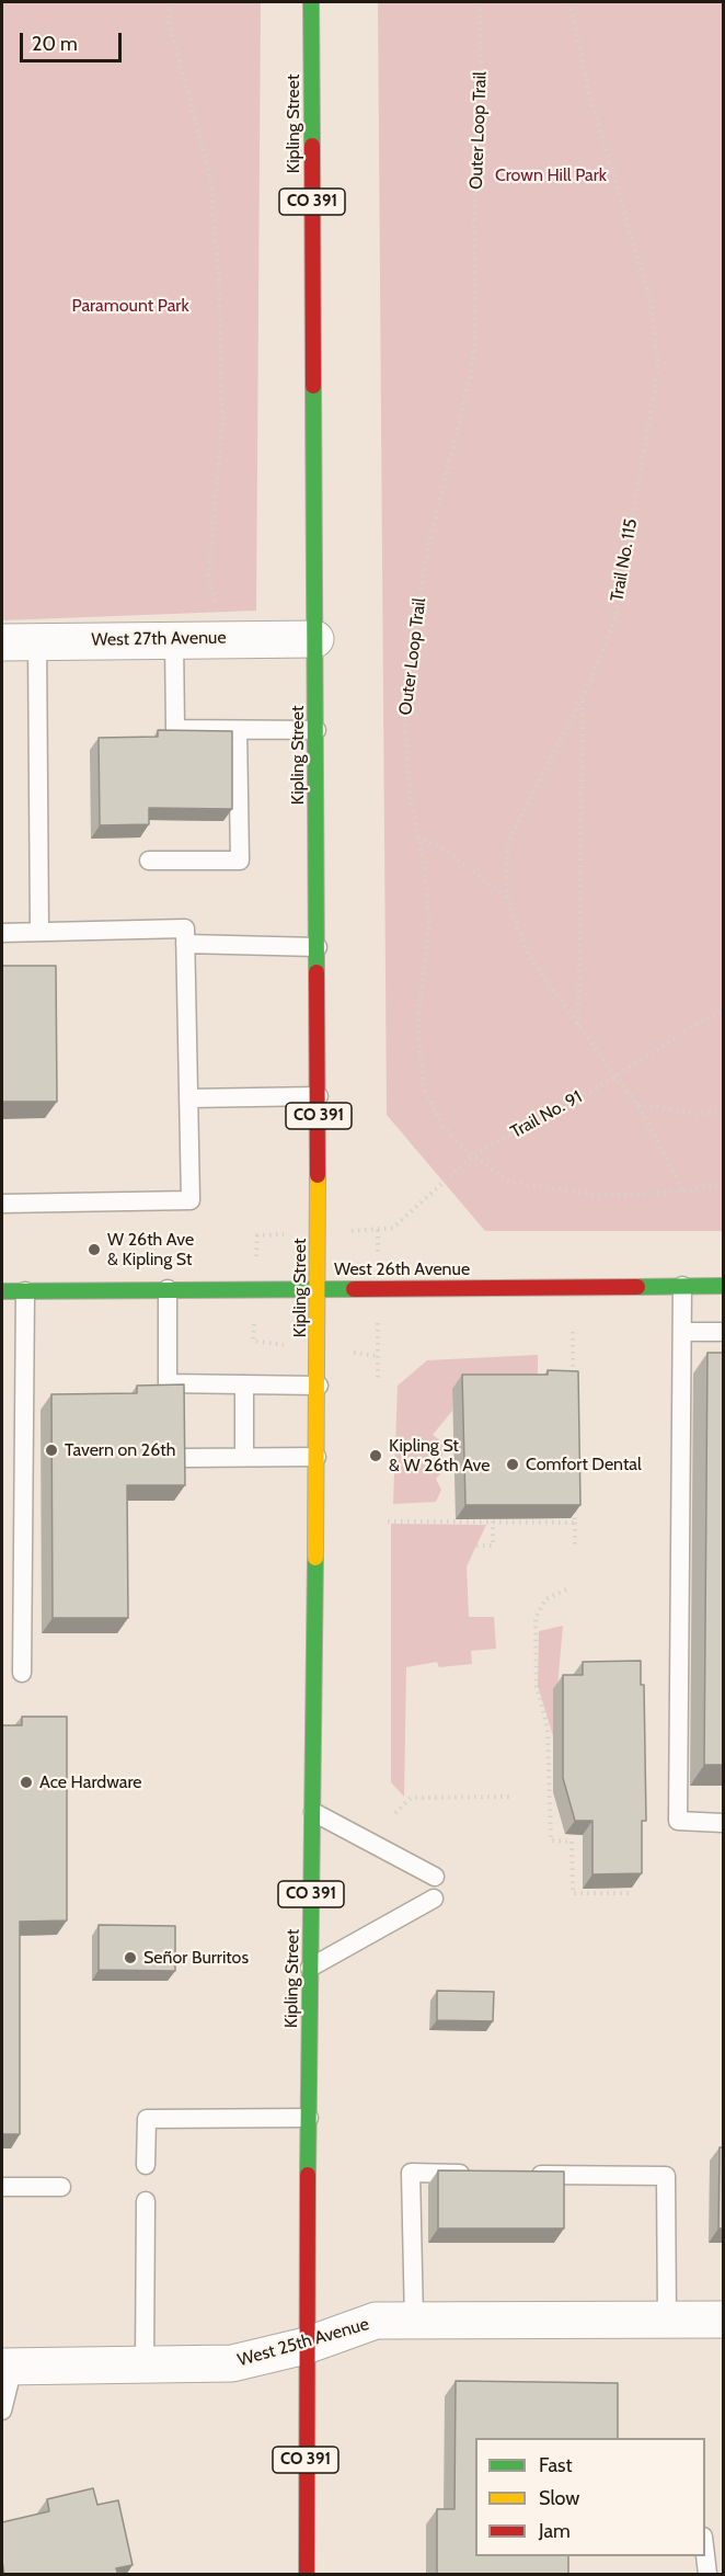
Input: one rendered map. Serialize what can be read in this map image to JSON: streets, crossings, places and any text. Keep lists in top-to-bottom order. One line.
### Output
{"streets":{"main road":["Kipling Street","CO 391","West 26th Avenue"],"street":["West 27th Avenue","West 25th Avenue"],"path":["Outer Loop Trail","Trail No. 115","Trail No. 91"]},"crossings":[["Kipling Street","West 27th Avenue"],["Kipling Street","West 26th Avenue"],["Kipling Street","West 25th Avenue"],["Outer Loop Trail","Trail No. 115"],["Outer Loop Trail","Trail No. 91"],["Trail No. 115","Trail No. 91"]],"parks":["Crown Hill Park","Paramount Park"],"places":["W 26th Ave & Kipling St","Tavern on 26th","Kipling St & W 26th Ave","Comfort Dental","Ace Hardware","Señor Burritos"],"legend":["Fast","Slow","Jam"],"scale_bar":"20 m"}
